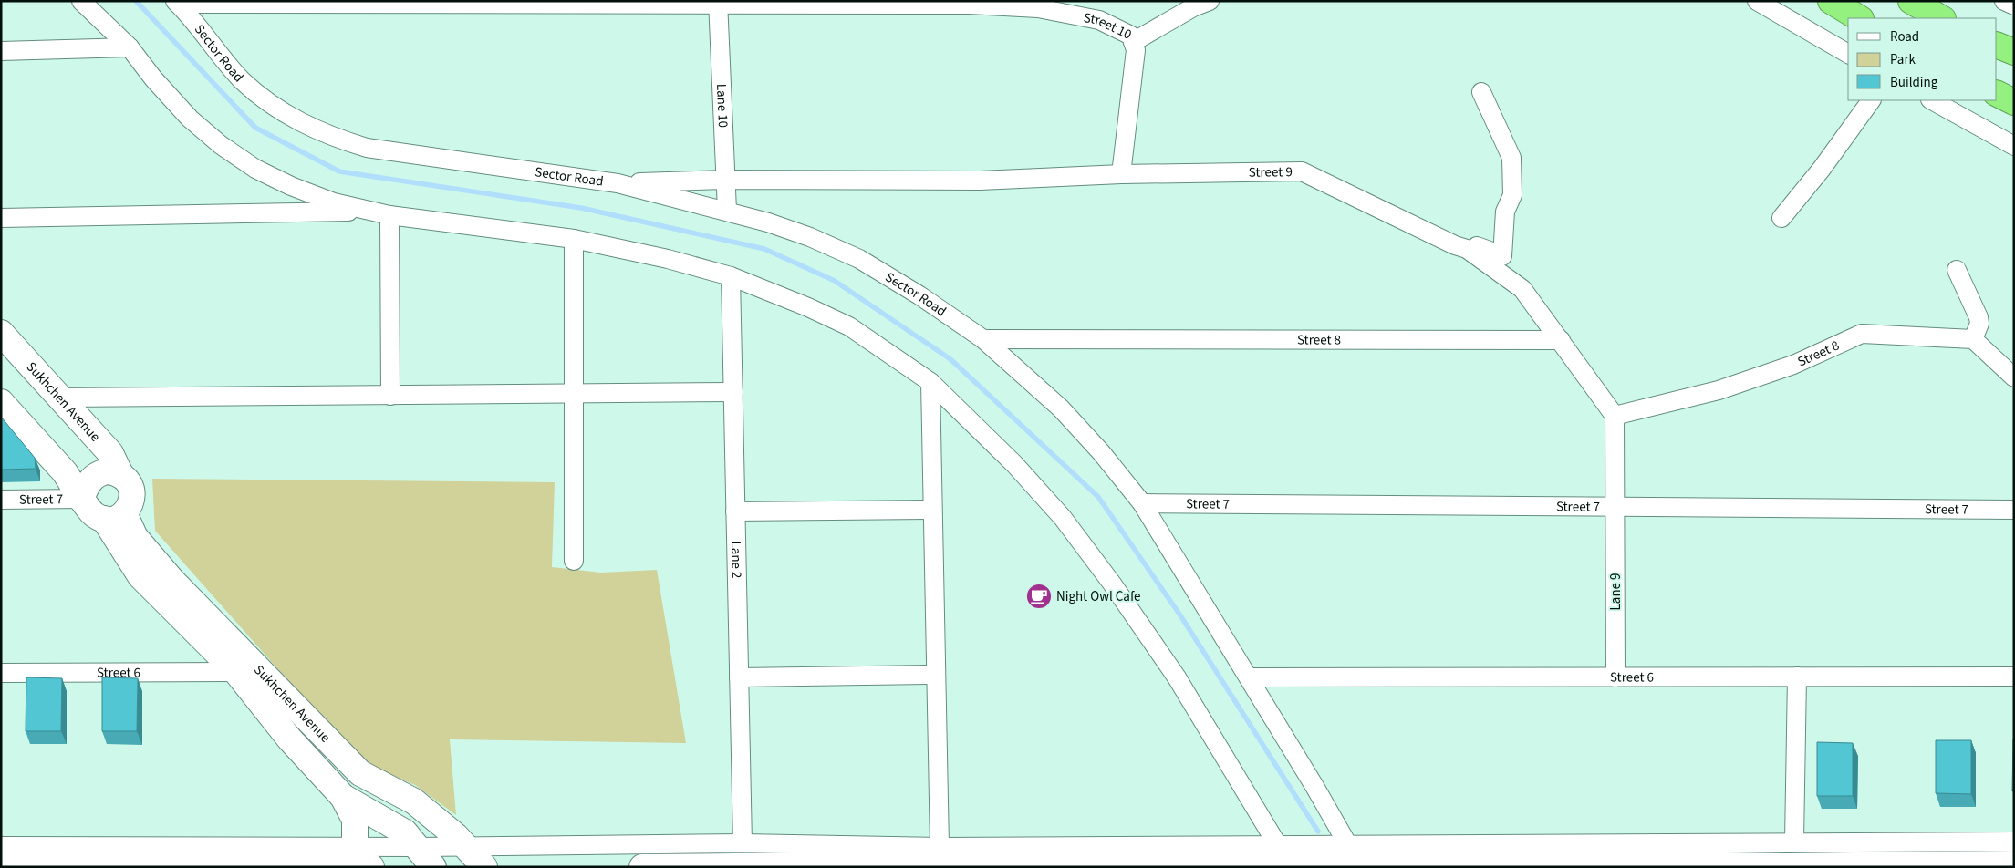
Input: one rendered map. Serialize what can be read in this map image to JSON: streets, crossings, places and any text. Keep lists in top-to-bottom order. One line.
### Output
{"streets":{"street":["Street 10","Sector Road","Lane 10","Street 9","Street 8","Sukhchen Avenue","Street 7","Lane 2","Lane 9","Street 6"]},"crossings":[["Street 10","Sector Road"],["Street 10","Lane 10"],["Street 10","Street 9"],["Sector Road","Lane 10"],["Sector Road","Street 9"],["Sector Road","Street 8"],["Sector Road","Street 7"],["Sector Road","Street 6"],["Lane 10","Street 9"],["Street 9","Street 8"],["Sukhchen Avenue","Street 7"],["Sukhchen Avenue","Street 6"],["Street 7","Lane 9"],["Lane 9","Street 6"]],"places":{"cafe":["Night Owl Cafe"]},"legend":["Road","Park","Building"]}
